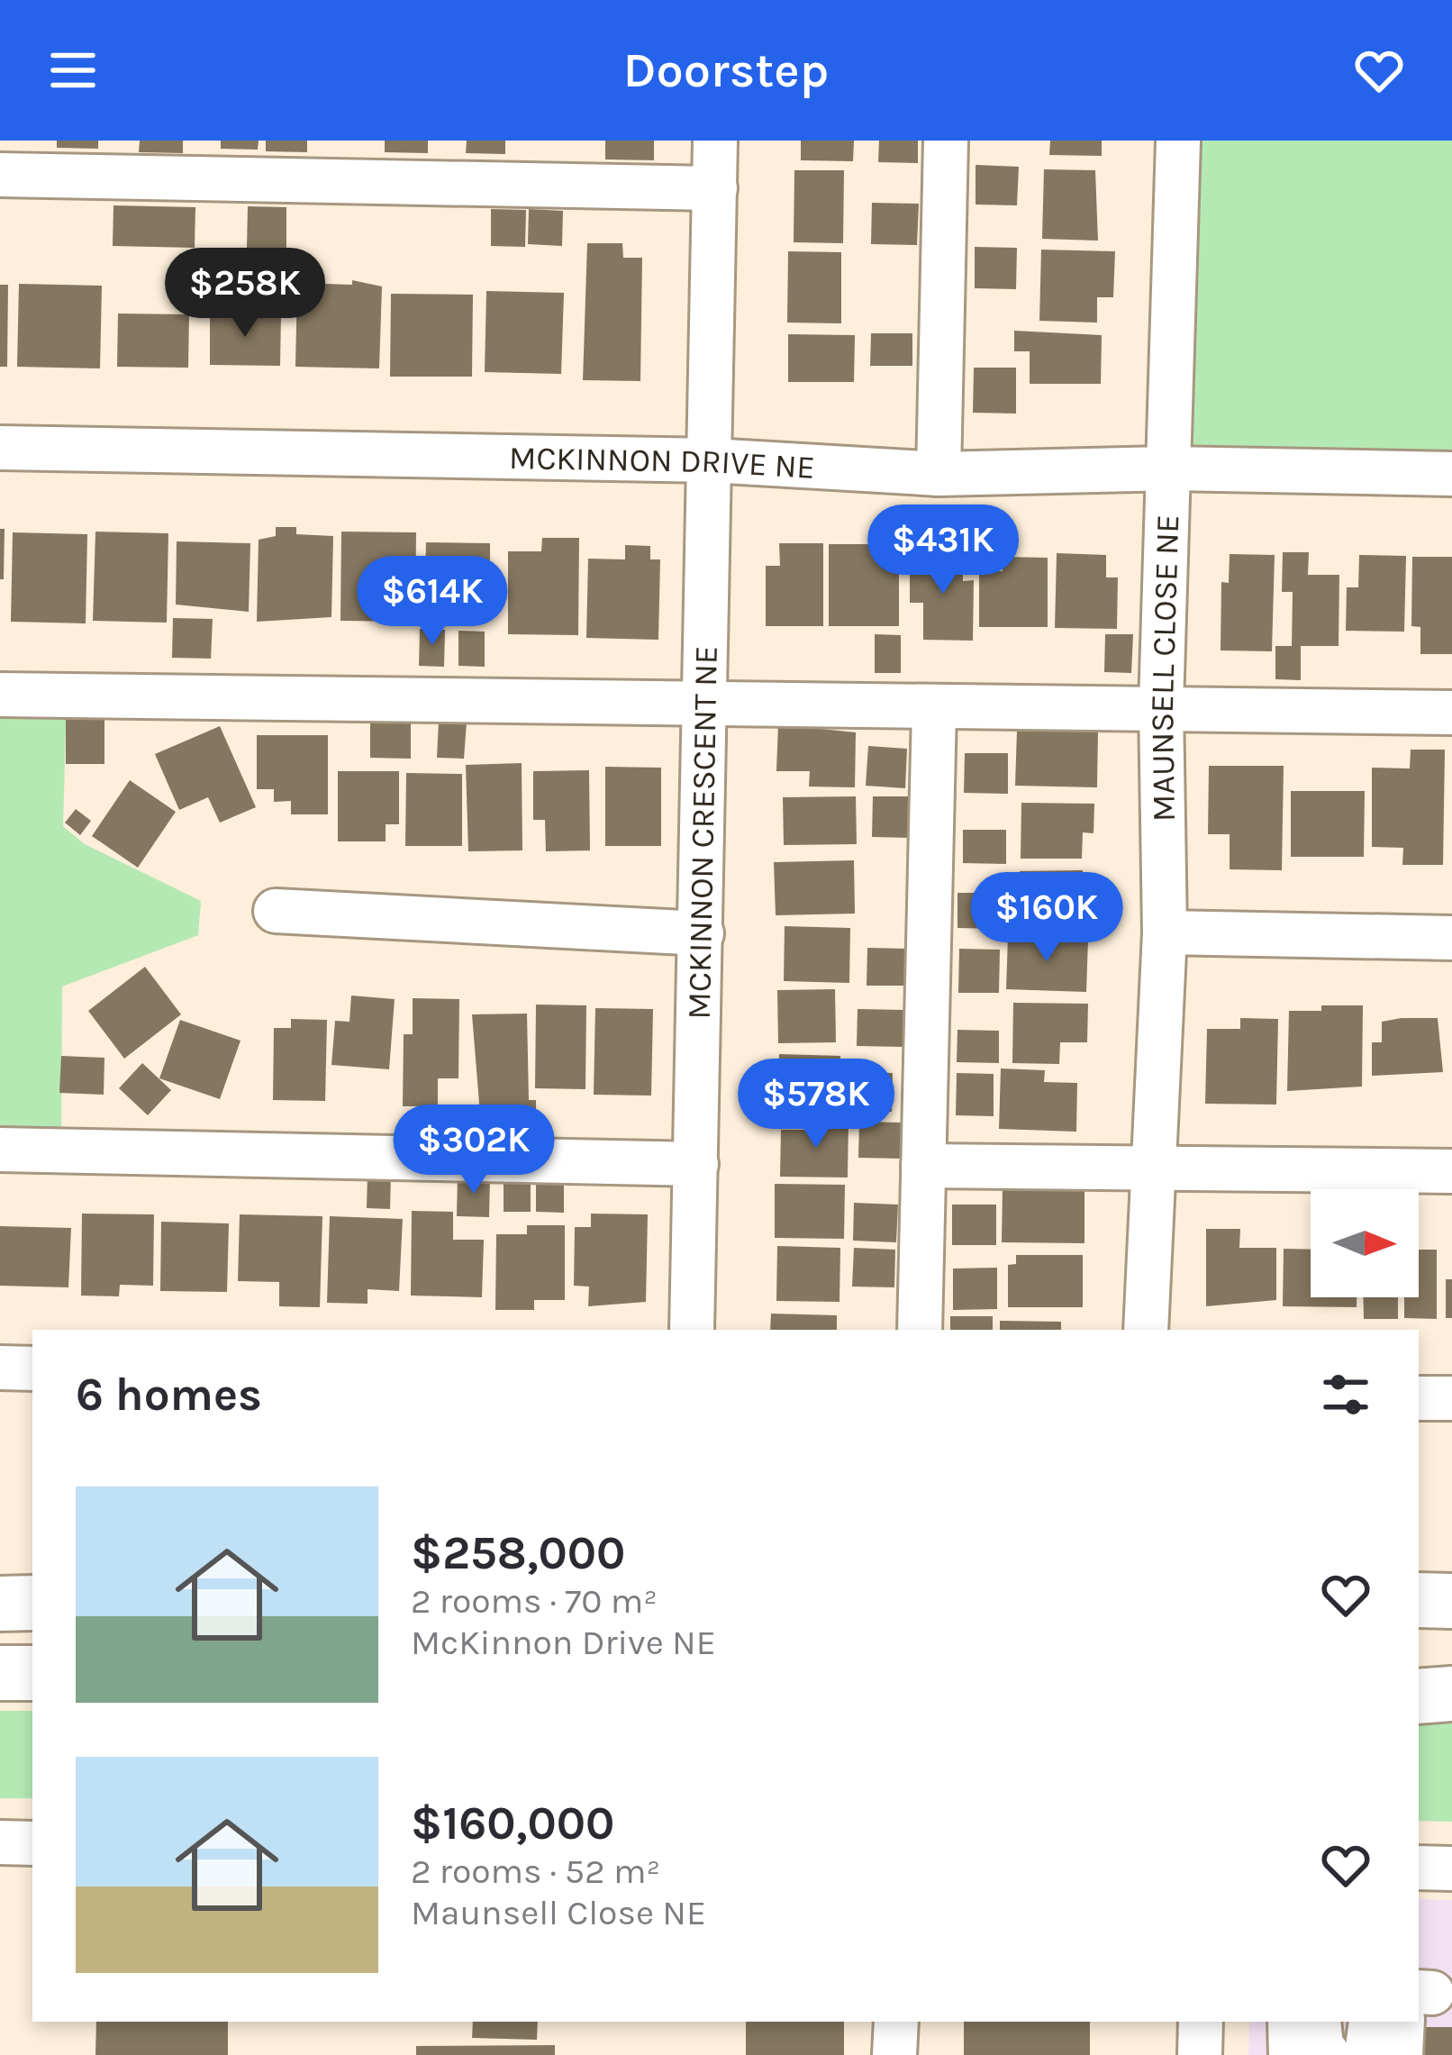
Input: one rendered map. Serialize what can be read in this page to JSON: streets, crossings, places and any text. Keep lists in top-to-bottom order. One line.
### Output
{"streets":{"street":["MCKINNON DRIVE NE","MAUNSELL CLOSE NE","MCKINNON CRESCENT NE"]},"crossings":[["MCKINNON DRIVE NE","MAUNSELL CLOSE NE"],["MCKINNON DRIVE NE","MCKINNON CRESCENT NE"]],"north":"right","page":{"header":"Doorstep","price":["$258K","$431K","$614K","$160K","$578K","$302K"],"heading":"6 homes","list":[{"name":"$258,000","note":"2 rooms · 70 m² · McKinnon Drive NE"},{"name":"$160,000","note":"2 rooms · 52 m² · Maunsell Close NE"}]}}
